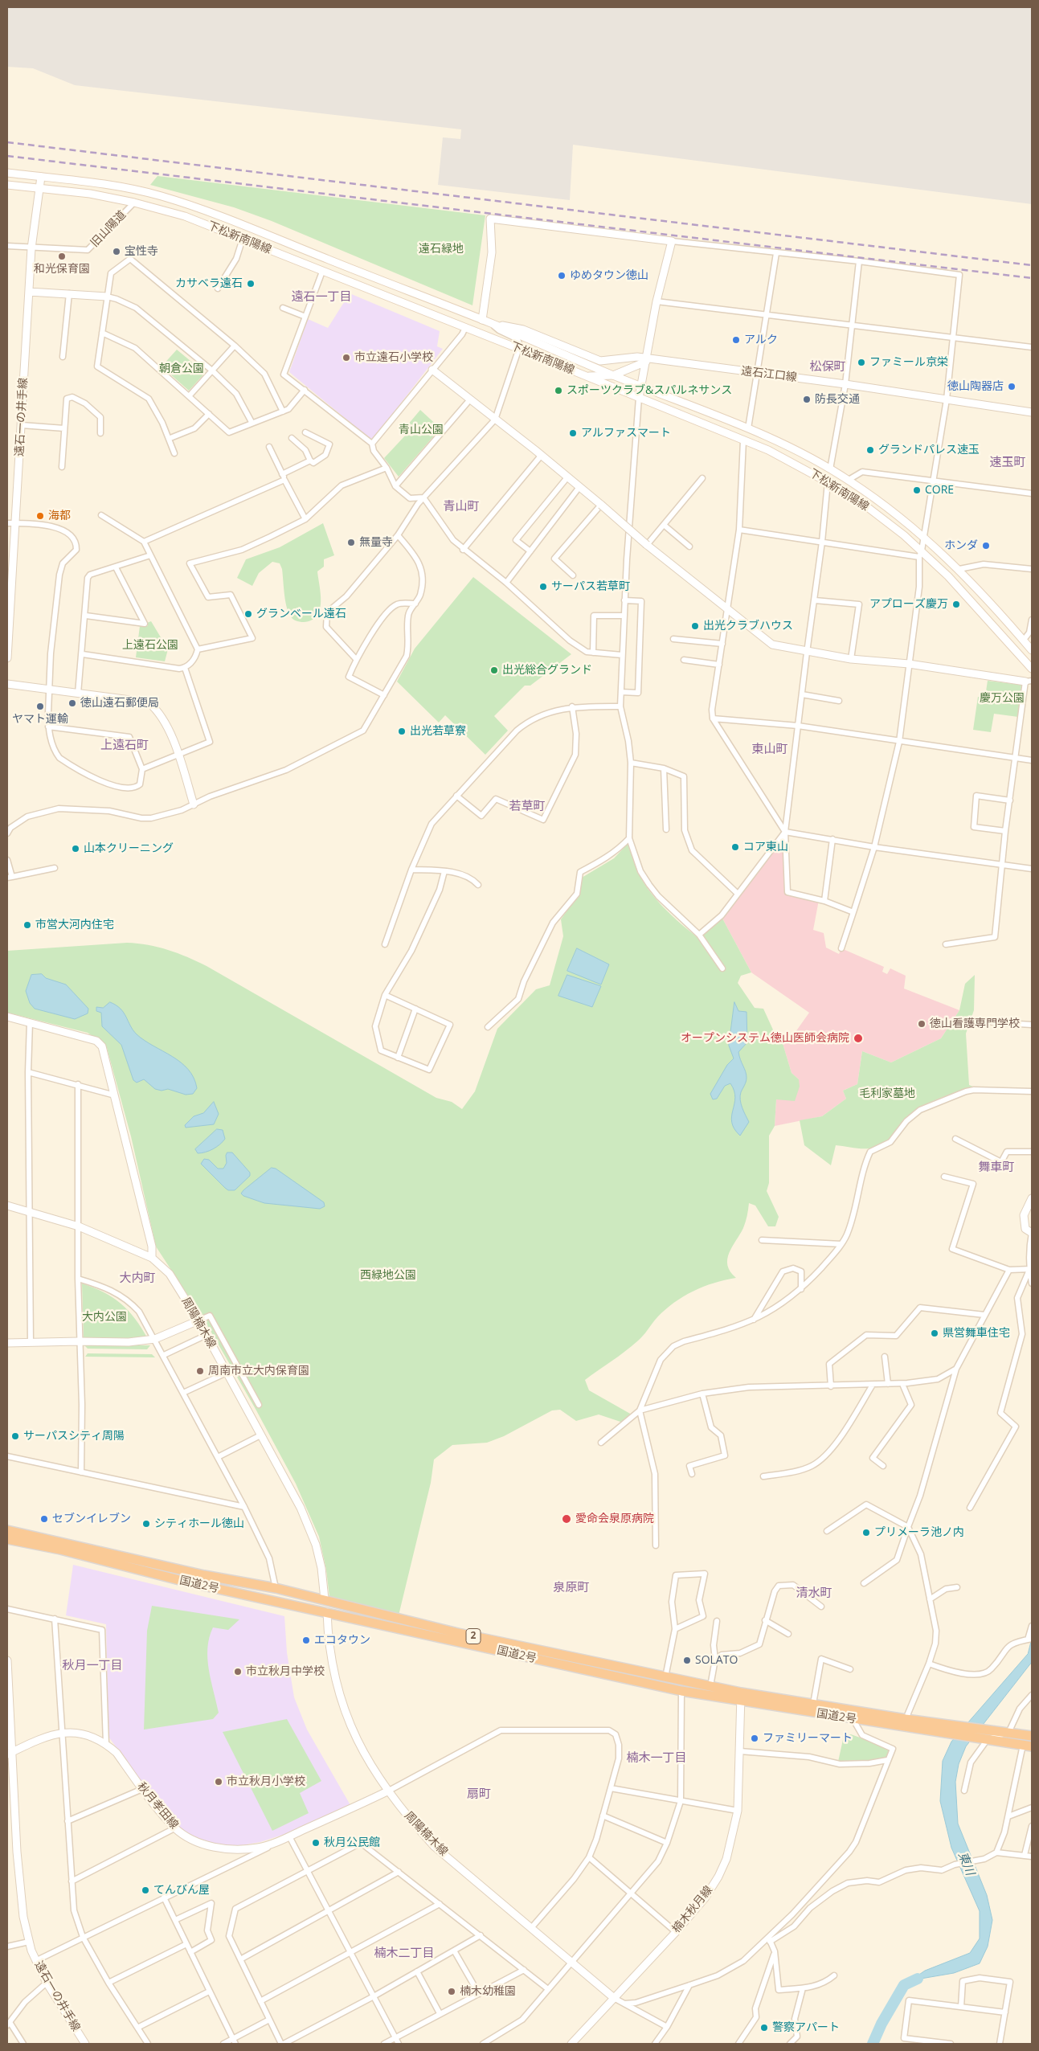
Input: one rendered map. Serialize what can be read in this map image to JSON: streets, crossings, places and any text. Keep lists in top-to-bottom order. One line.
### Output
{"streets":{"highway":["国道2号","2"],"street":["旧山陽道","下松新南陽線","遠石江口線","遠石一の井手線","周陽楠木線","秋月孝田線","楠木秋月線"]},"crossings":[["旧山陽道","下松新南陽線"],["旧山陽道","遠石一の井手線"],["下松新南陽線","遠石江口線"],["下松新南陽線","遠石一の井手線"],["遠石一の井手線","秋月孝田線"],["周陽楠木線","国道2号"],["周陽楠木線","秋月孝田線"],["周陽楠木線","楠木秋月線"],["国道2号","2"],["国道2号","楠木秋月線"]],"districts":["遠石一丁目","松保町","速玉町","青山町","上遠石町","東山町","若草町","舞車町","大内町","泉原町","清水町","秋月一丁目","楠木一丁目","扇町","楠木二丁目"],"water":["東川"],"parks":["遠石緑地","朝倉公園","青山公園","上遠石公園","慶万公園","毛利家墓地","西緑地公園","大内公園"],"places":["宝性寺","和光保育園","ゆめタウン徳山","カサベラ遠石","アルク","市立遠石小学校","ファミール京栄","徳山陶器店","スポーツクラブ&スパルネサンス","防長交通","アルファスマート","グランドパレス速玉","CORE","海都","無量寺","ホンダ","サーパス若草町","アプローズ慶万","グランベール遠石","出光クラブハウス","出光総合グランド","徳山遠石郵便局","ヤマト運輸","出光若草寮","コア東山","山本クリーニング","市営大河内住宅","徳山看護専門学校","オープンシステム徳山医師会病院","県営舞車住宅","周南市立大内保育園","サーパスシティ周陽","セブンイレブン","愛命会泉原病院","シティホール徳山","プリメーラ池ノ内","エコタウン","SOLATO","市立秋月中学校","ファミリーマート","市立秋月小学校","秋月公民館","てんびん屋","楠木幼稚園","警察アパート"]}
